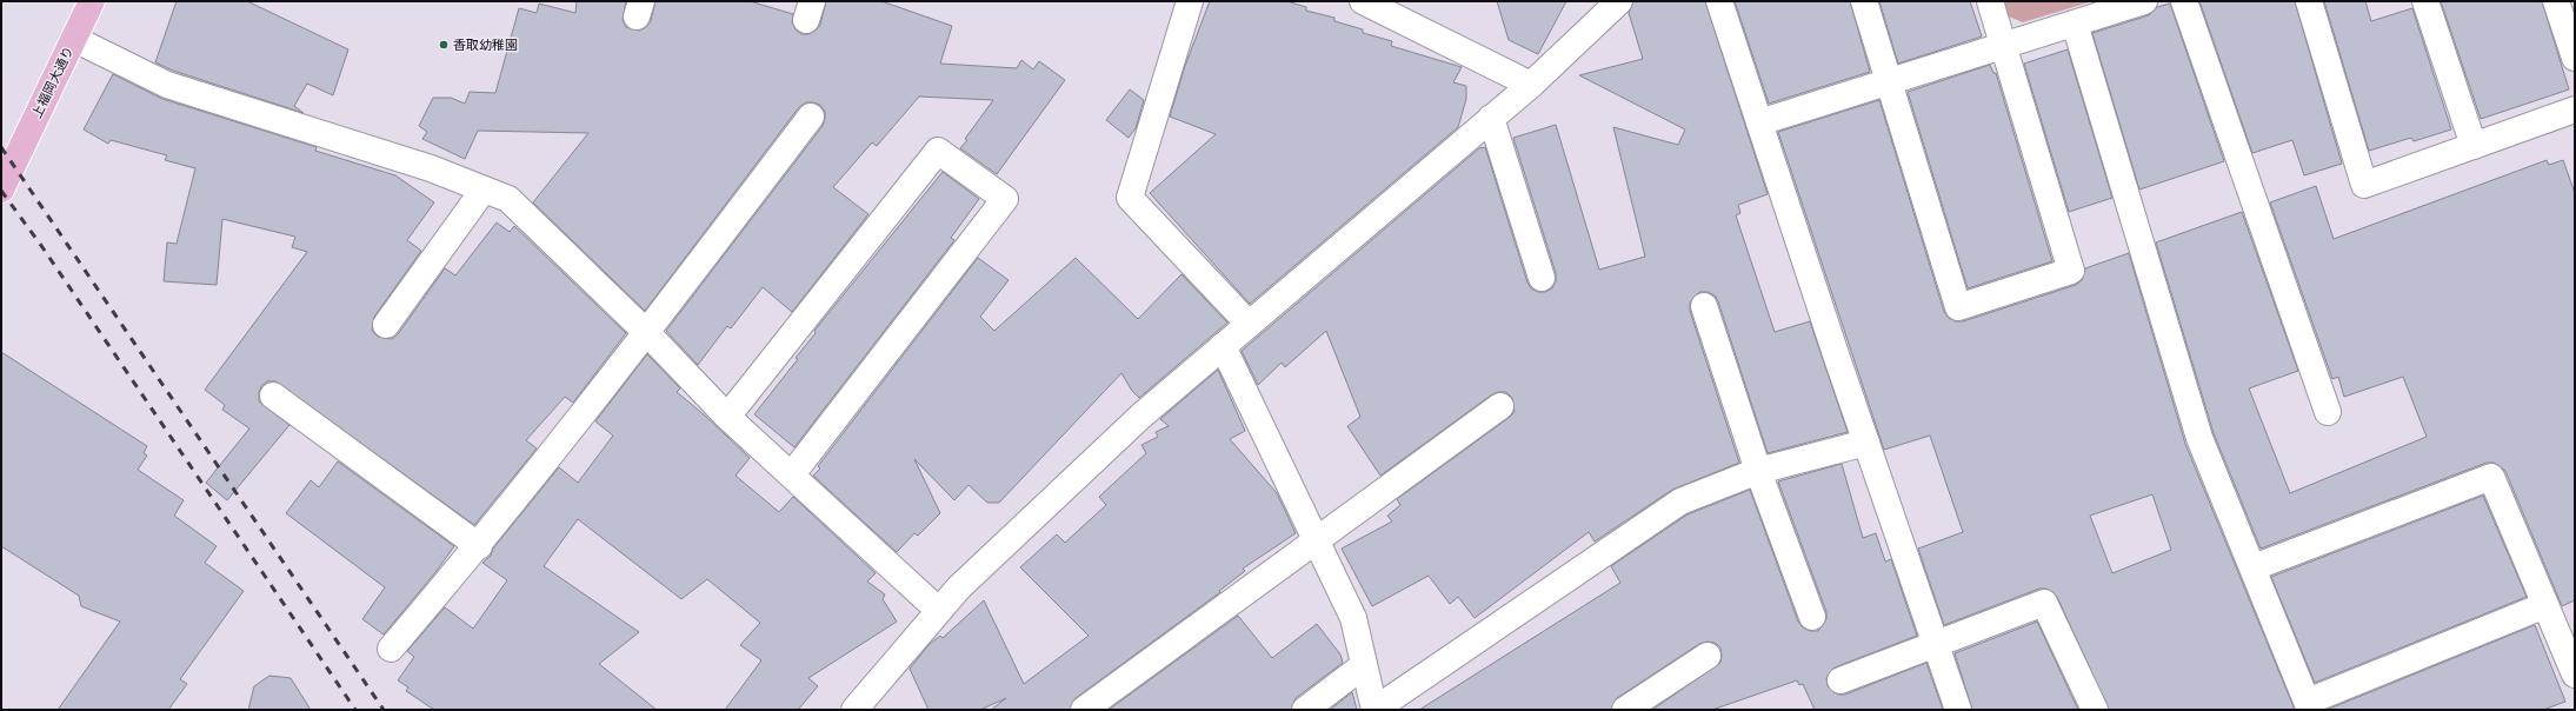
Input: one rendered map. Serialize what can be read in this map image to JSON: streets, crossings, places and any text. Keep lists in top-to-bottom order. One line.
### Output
{"streets":{"main road":["上福岡大通り"]},"places":["香取幼稚園"]}
